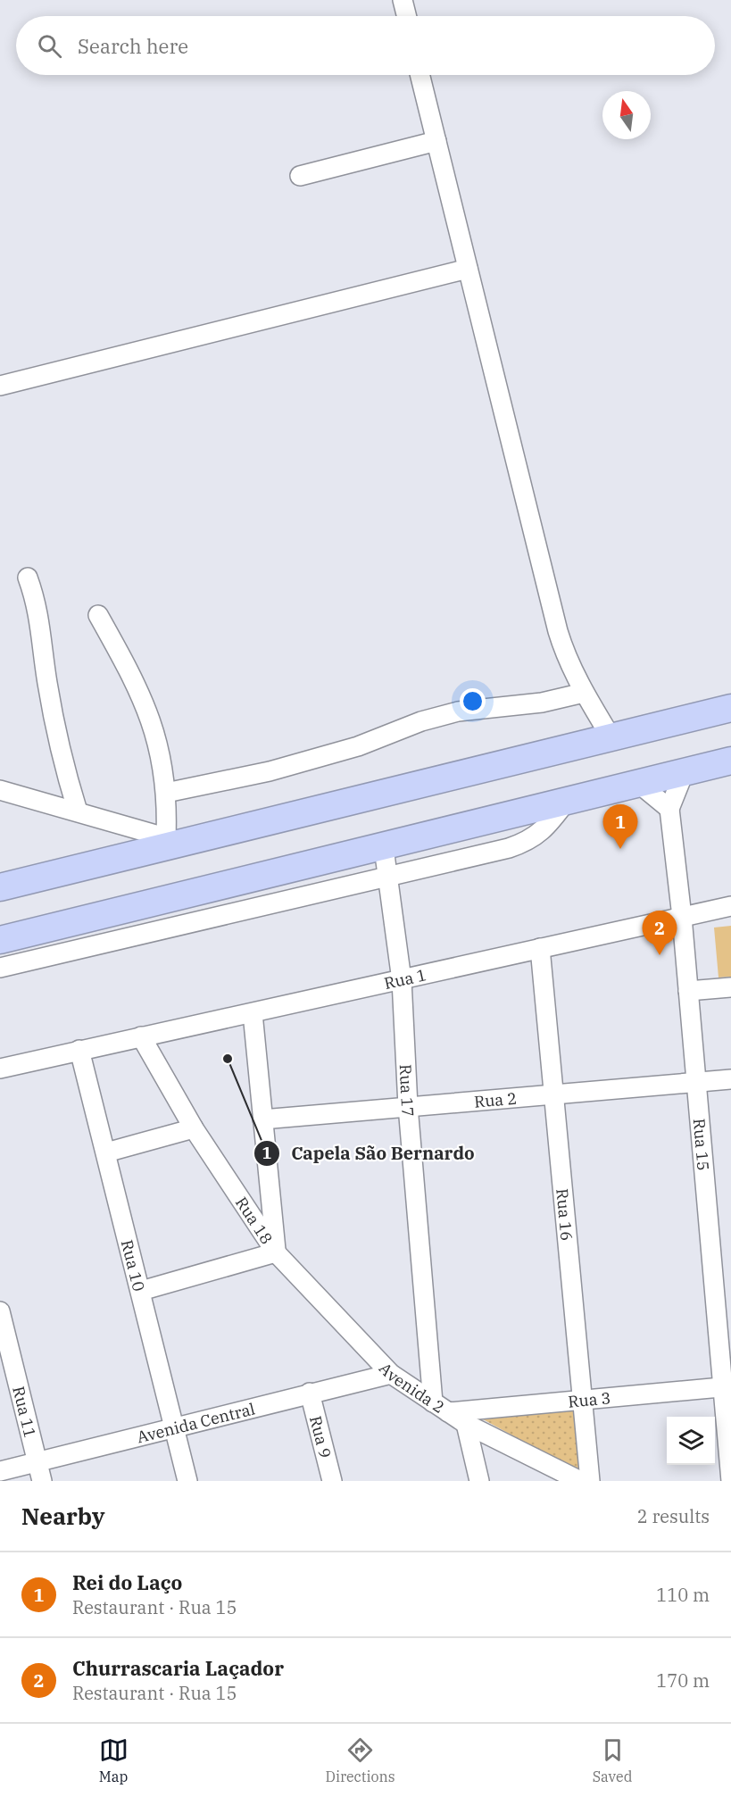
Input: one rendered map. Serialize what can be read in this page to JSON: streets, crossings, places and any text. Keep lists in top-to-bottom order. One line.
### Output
{"streets":{"street":["Rua 1","Rua 17","Rua 2","Rua 15","Rua 16","Rua 18","Rua 10","Avenida 2","Rua 3","Rua 11","Avenida Central","Rua 9"]},"crossings":[["Rua 1","Rua 17"],["Rua 1","Rua 15"],["Rua 1","Rua 16"],["Rua 1","Rua 18"],["Rua 1","Rua 10"],["Rua 17","Rua 2"],["Rua 17","Avenida 2"],["Rua 17","Rua 3"],["Rua 2","Rua 15"],["Rua 2","Rua 16"],["Rua 2","Rua 18"],["Rua 15","Rua 3"],["Rua 16","Rua 3"],["Rua 18","Avenida 2"],["Rua 10","Avenida Central"],["Avenida 2","Rua 3"],["Avenida 2","Avenida Central"],["Rua 11","Avenida Central"],["Avenida Central","Rua 9"]],"places":["Capela São Bernardo"],"north":"top","page":{"search":"Search here","pins":["1","2"],"heading":["Nearby","2 results"],"list":[{"mark":"1","name":"Rei do Laço","note":"Restaurant · Rua 15","value":"110 m"},{"mark":"2","name":"Churrascaria Laçador","note":"Restaurant · Rua 15","value":"170 m"}],"nav":["Map","Directions","Saved"]}}
